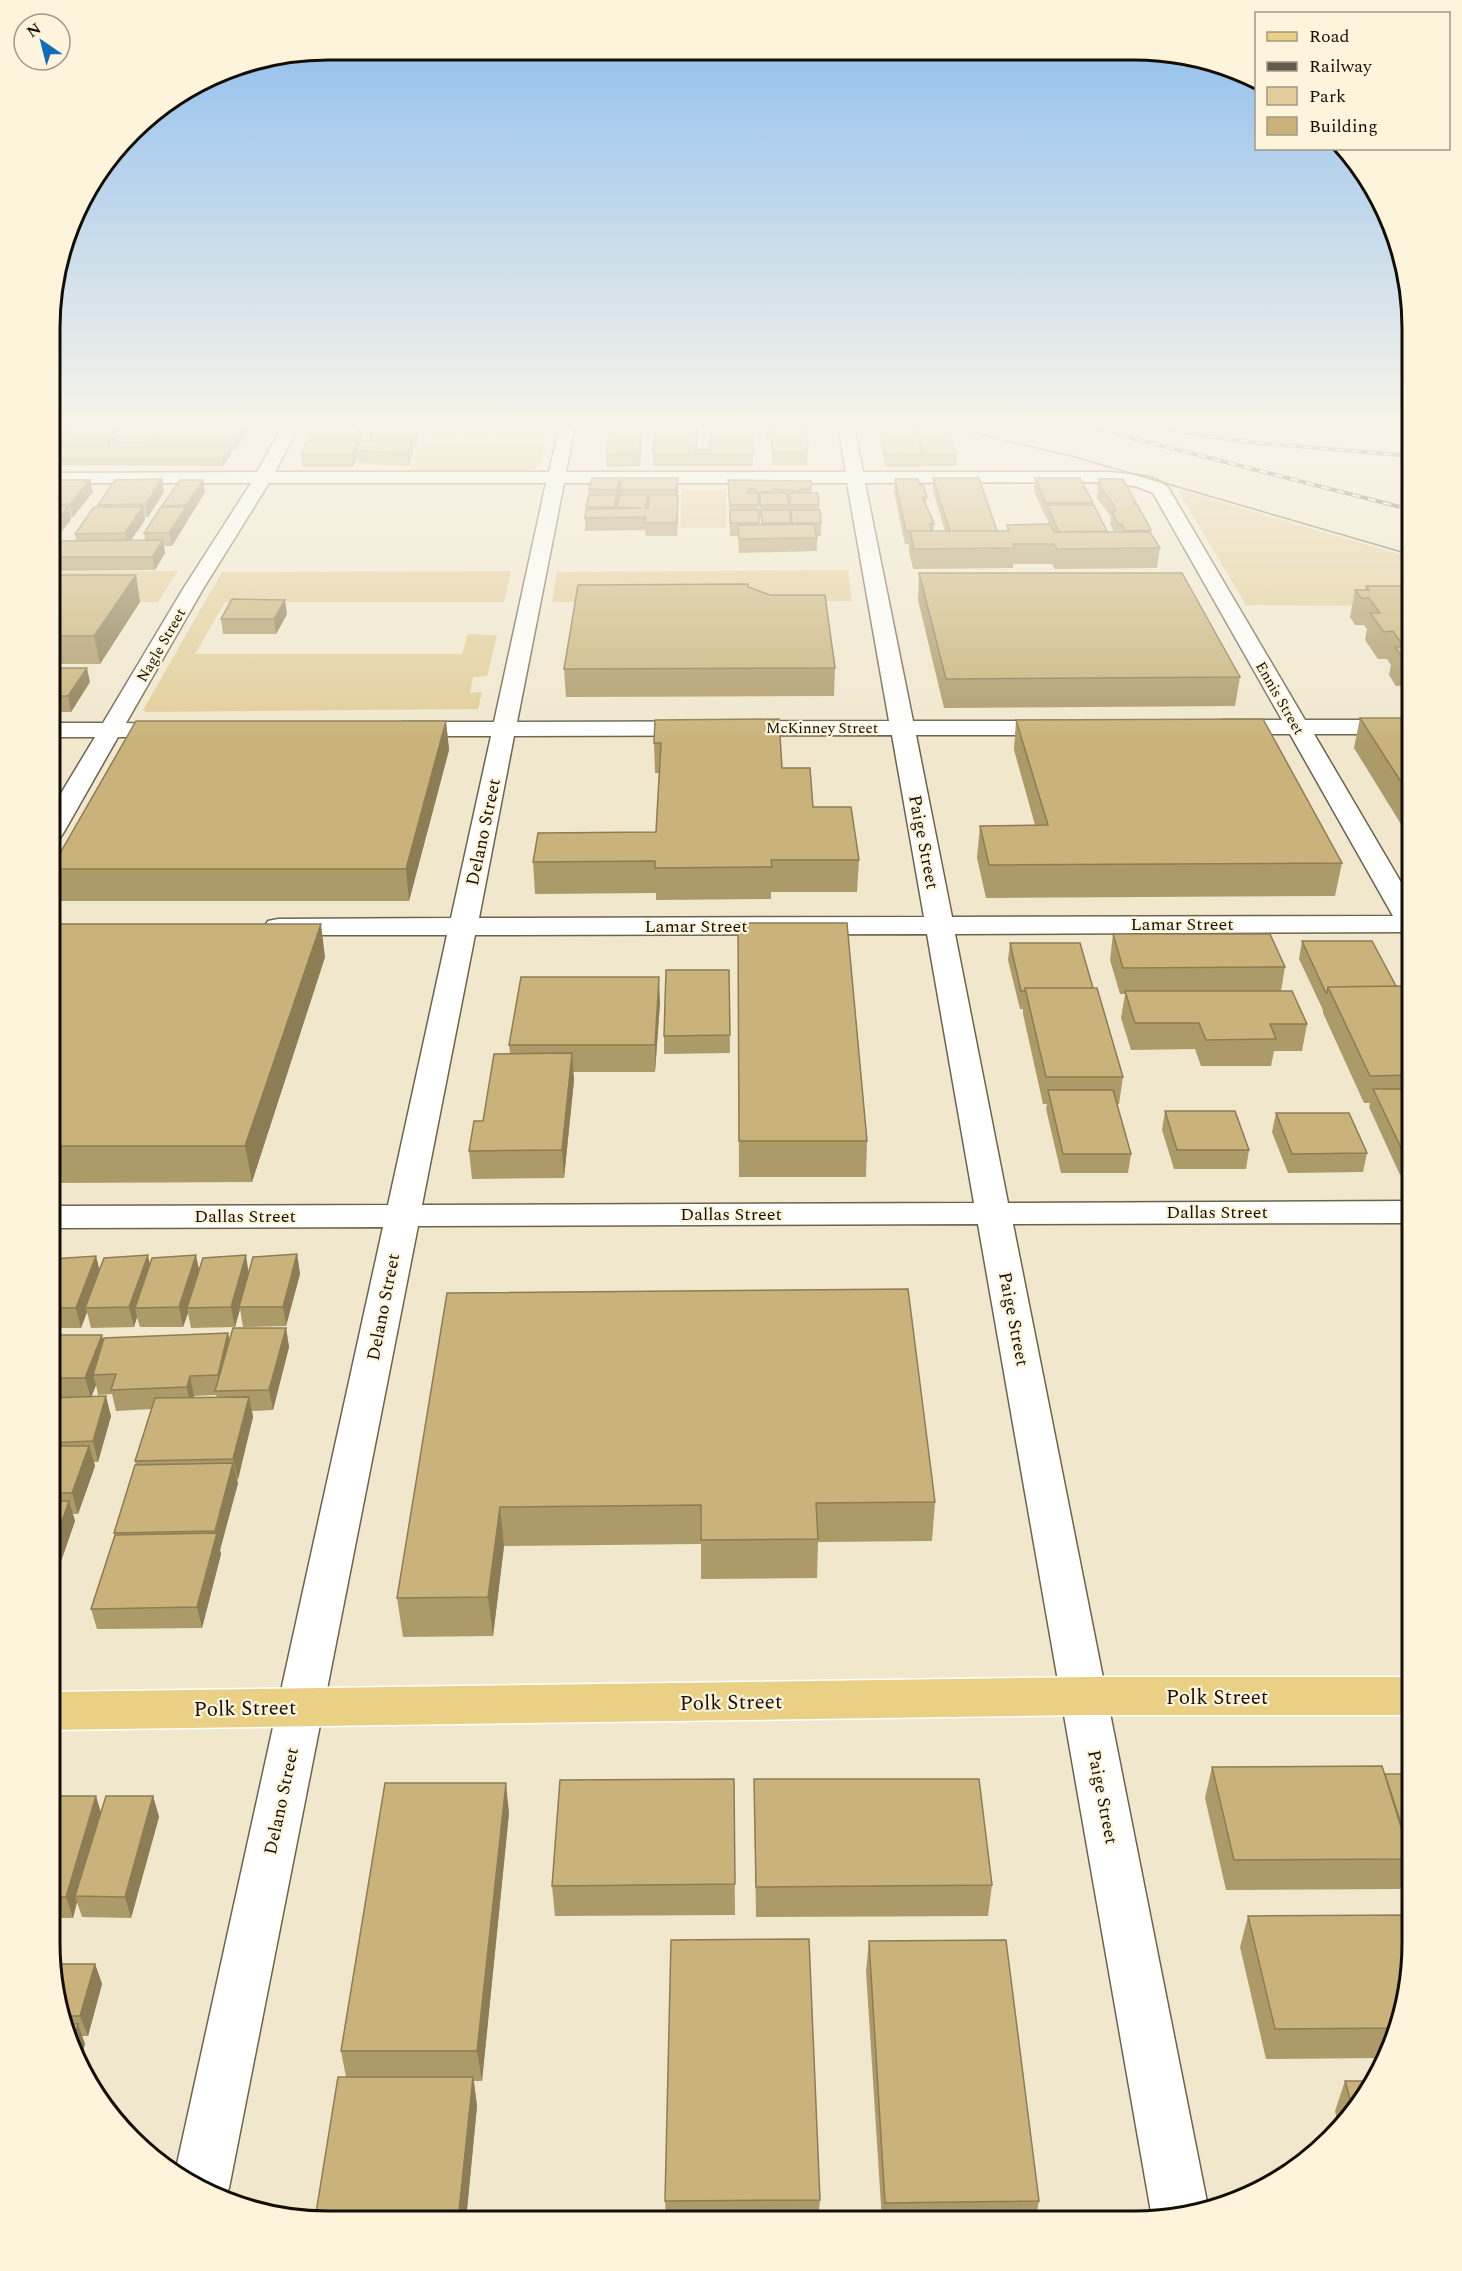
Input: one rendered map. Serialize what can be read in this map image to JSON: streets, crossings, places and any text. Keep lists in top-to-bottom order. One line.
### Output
{"streets":{"main road":["Polk Street"],"street":["Nagle Street","Ennis Street","McKinney Street","Delano Street","Paige Street","Lamar Street","Dallas Street"]},"crossings":[["McKinney Street","Delano Street"],["McKinney Street","Paige Street"],["Delano Street","Lamar Street"],["Delano Street","Dallas Street"],["Delano Street","Polk Street"],["Paige Street","Lamar Street"],["Paige Street","Dallas Street"],["Paige Street","Polk Street"]],"legend":["Road","Railway","Park","Building"],"north":"top left"}
